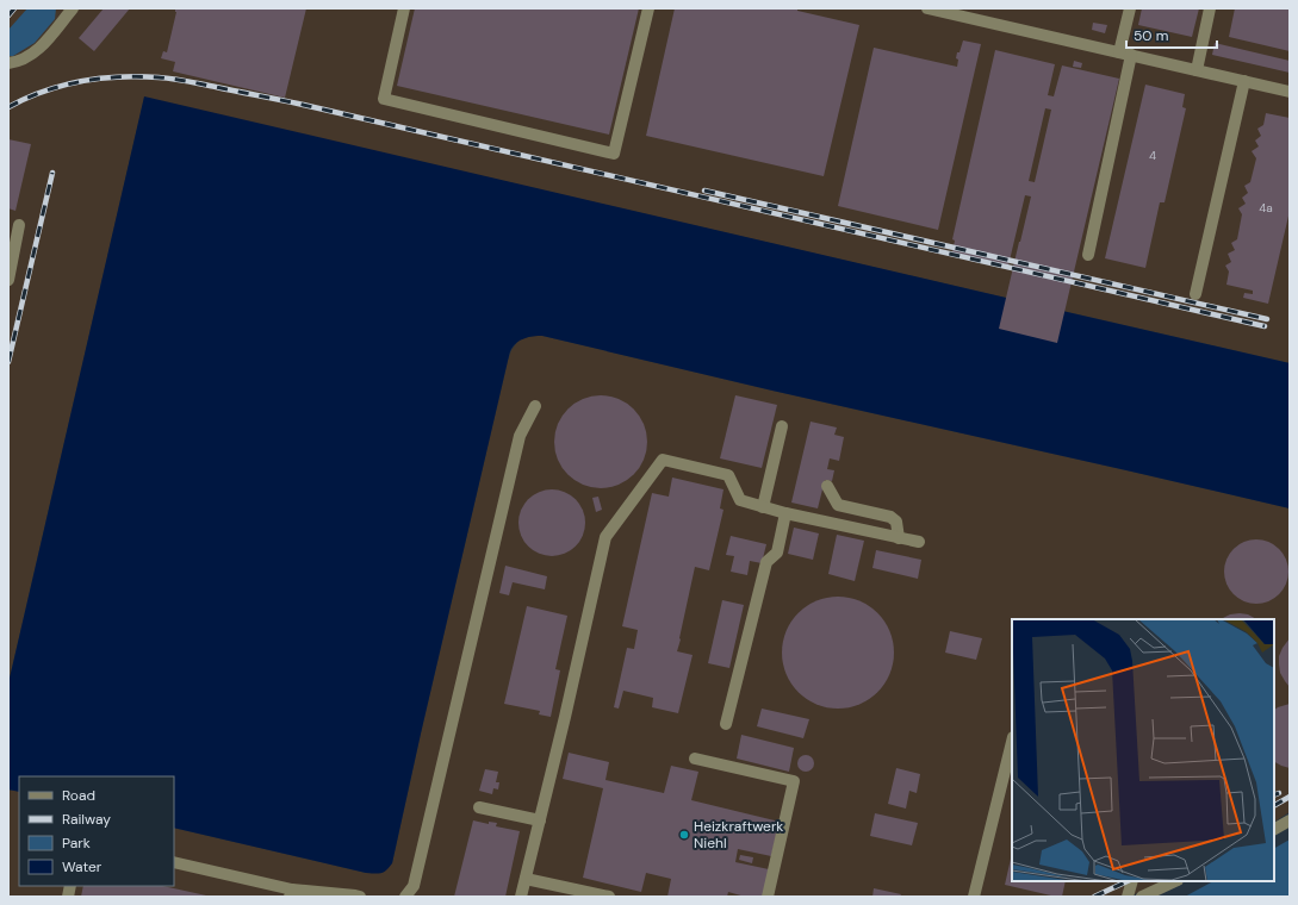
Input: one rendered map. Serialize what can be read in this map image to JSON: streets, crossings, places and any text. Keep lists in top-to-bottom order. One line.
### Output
{"places":["Heizkraftwerk Niehl"],"house_numbers":["4","4a"],"legend":["Road","Railway","Park","Water"],"scale_bar":"50 m"}
